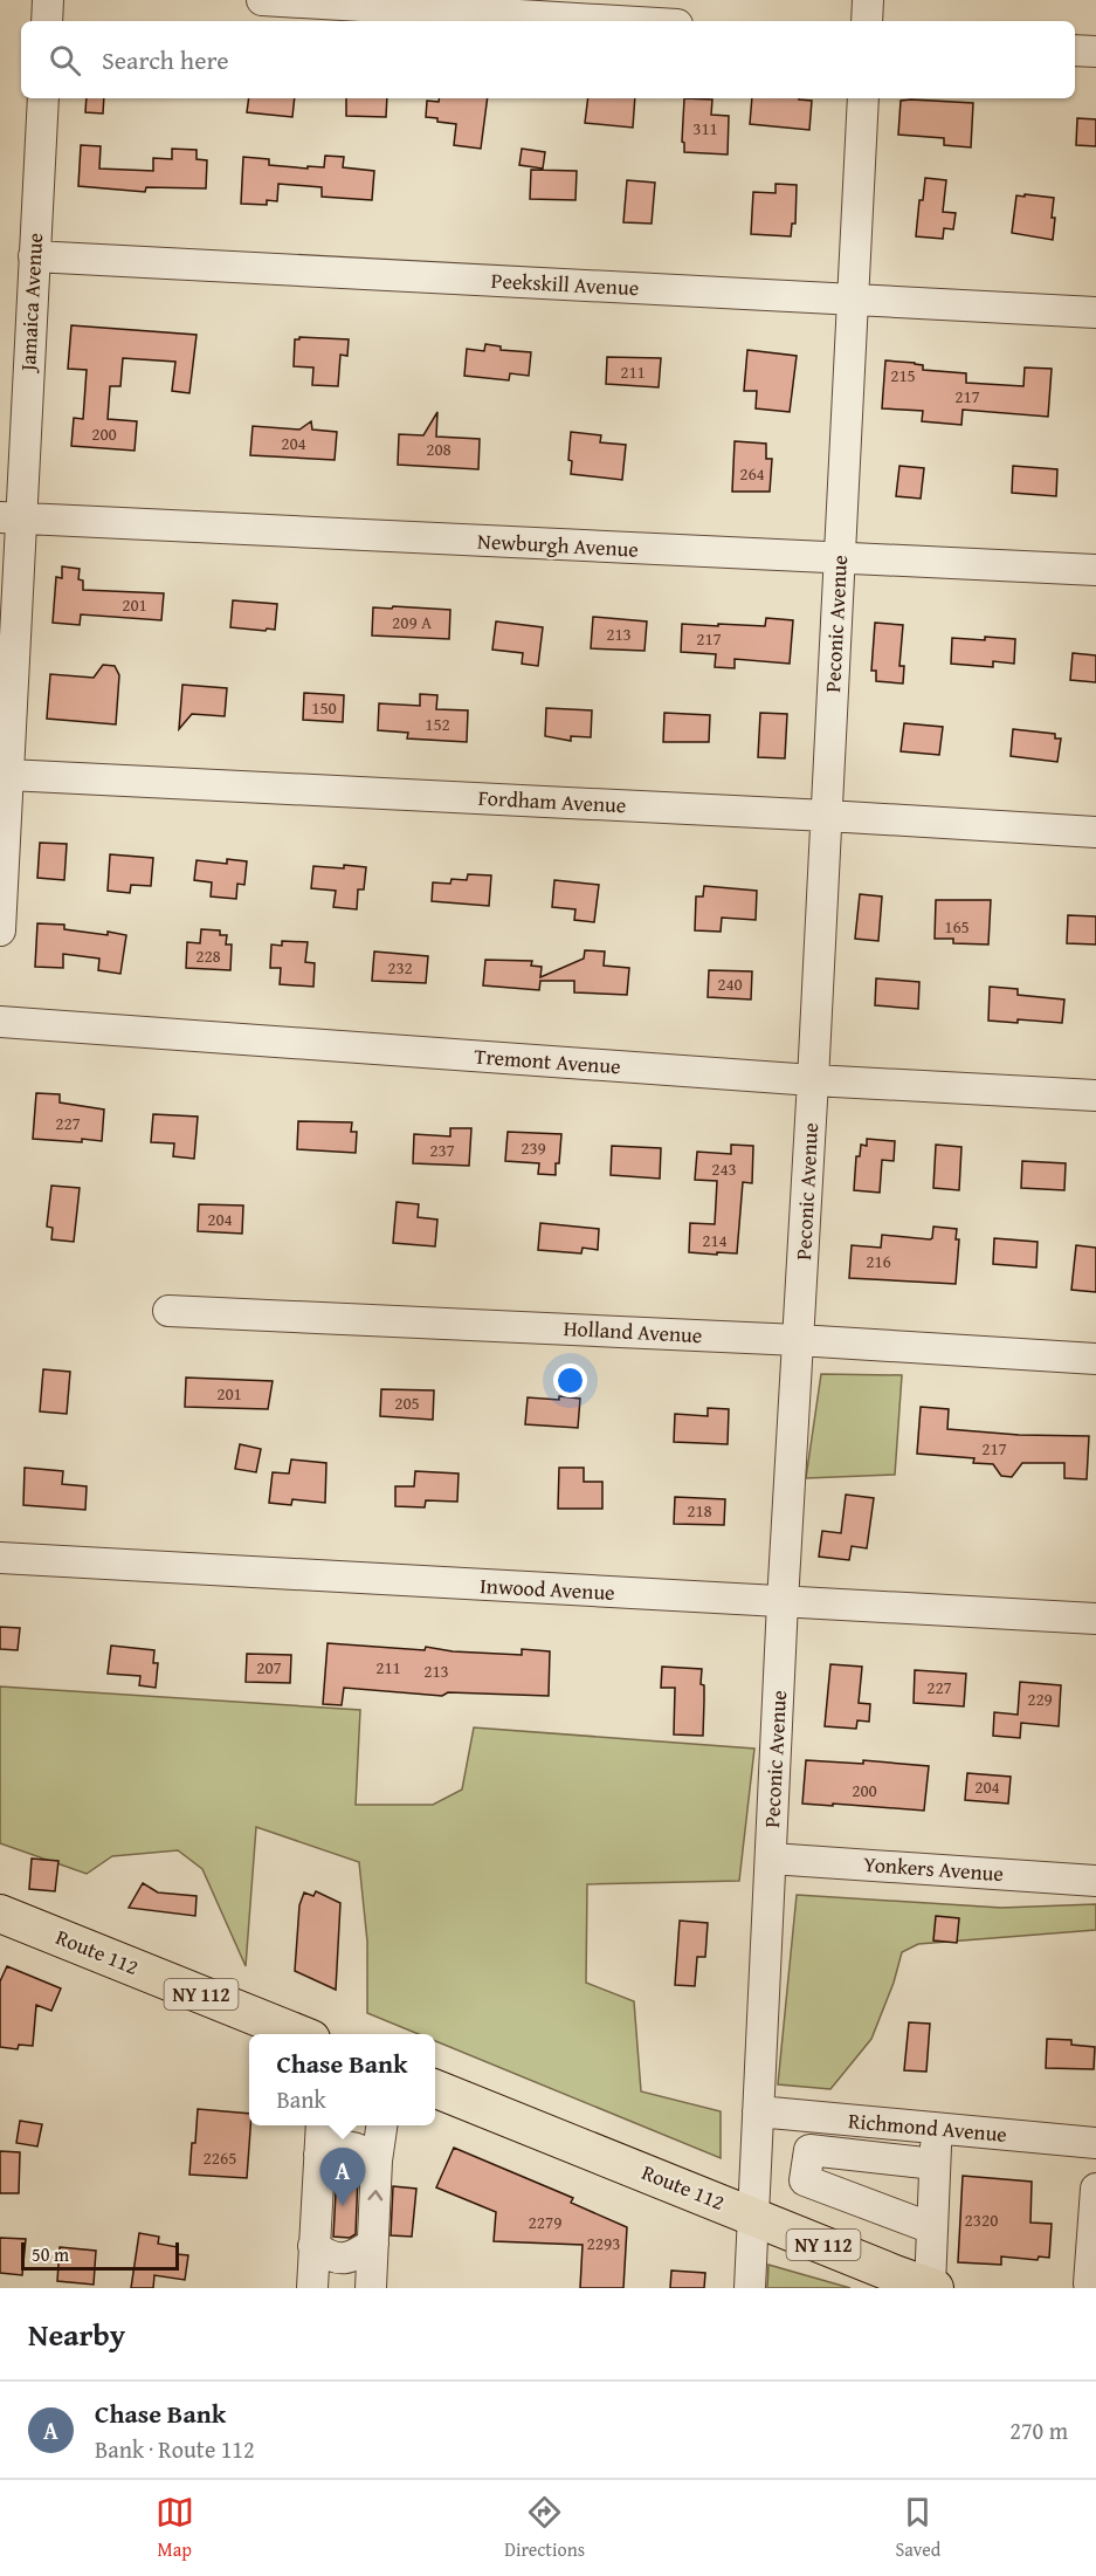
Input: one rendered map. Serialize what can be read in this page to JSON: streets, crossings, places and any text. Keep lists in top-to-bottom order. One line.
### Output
{"streets":{"main road":["Route 112","NY 112"],"street":["Peekskill Avenue","Jamaica Avenue","Newburgh Avenue","Peconic Avenue","Fordham Avenue","Tremont Avenue","Holland Avenue","Inwood Avenue","Yonkers Avenue","Richmond Avenue"]},"crossings":[["Peekskill Avenue","Jamaica Avenue"],["Peekskill Avenue","Peconic Avenue"],["Jamaica Avenue","Newburgh Avenue"],["Jamaica Avenue","Fordham Avenue"],["Newburgh Avenue","Peconic Avenue"],["Peconic Avenue","Fordham Avenue"],["Peconic Avenue","Tremont Avenue"],["Peconic Avenue","Holland Avenue"],["Peconic Avenue","Inwood Avenue"],["Peconic Avenue","Yonkers Avenue"],["Peconic Avenue","Route 112"],["Peconic Avenue","Richmond Avenue"]],"house_numbers":["311","211","215","217","200","204","208","264","201","209 A","213","217","150","152","165","228","232","240","227","239","237","243","204","214","216","201","205","217","218","207","211","213","227","229","204","200","2265","2320","2279","2293"],"scale_bar":"50 m","page":{"search":"Search here","popup":["Chase Bank","Bank"],"pins":"A","scale":"50 m","heading":"Nearby","list":[{"mark":"A","name":"Chase Bank","note":"Bank · Route 112","value":"270 m"}],"nav":["Map","Directions","Saved"]}}
